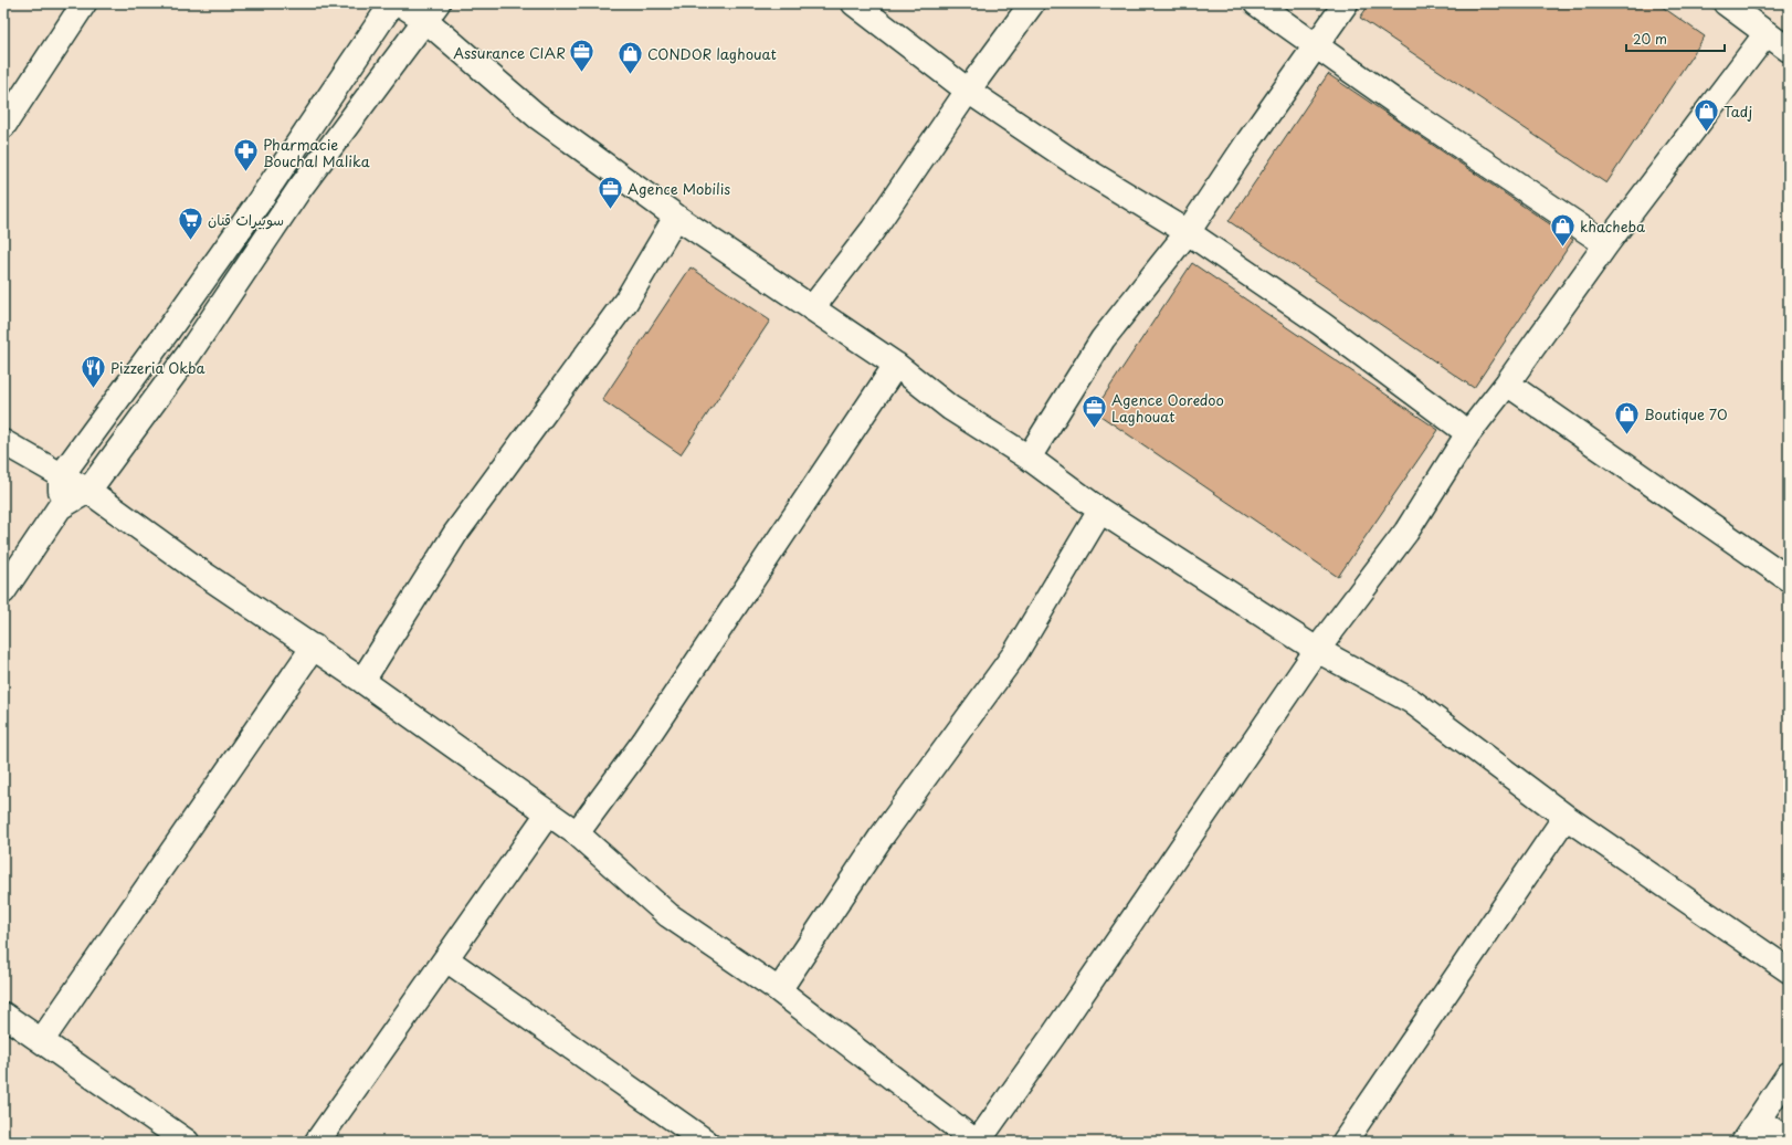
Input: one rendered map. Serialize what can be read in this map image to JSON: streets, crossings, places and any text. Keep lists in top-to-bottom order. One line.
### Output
{"places":{"office":["Assurance CIAR","Agence Mobilis","Agence Ooredoo Laghouat"],"shop":["CONDOR laghouat","Tadj","khacheba","Boutique 70"],"pharmacy":["Pharmacie Bouchal Malika"],"supermarket":["سوبيرات قنان"],"restaurant":["Pizzeria Okba"]},"scale_bar":"20 m"}
